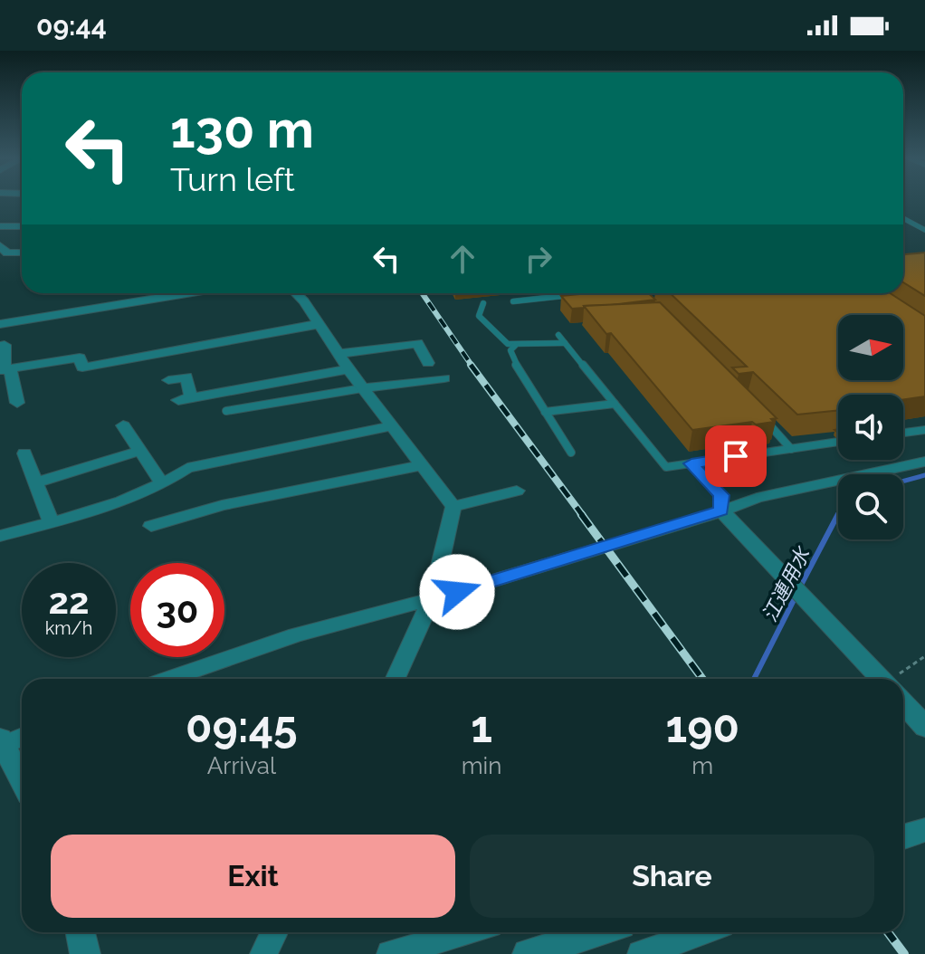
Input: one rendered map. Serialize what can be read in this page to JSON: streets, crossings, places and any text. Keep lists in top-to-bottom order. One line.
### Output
{"water":["江連用水"],"north":"right","page":{"status":"09:44","turn":["130 m","Turn left"],"speed":"22 km/h","limit":"30","eta":["09:45","Arrival","1","min","190","m"],"buttons":["Exit","Share"]}}
